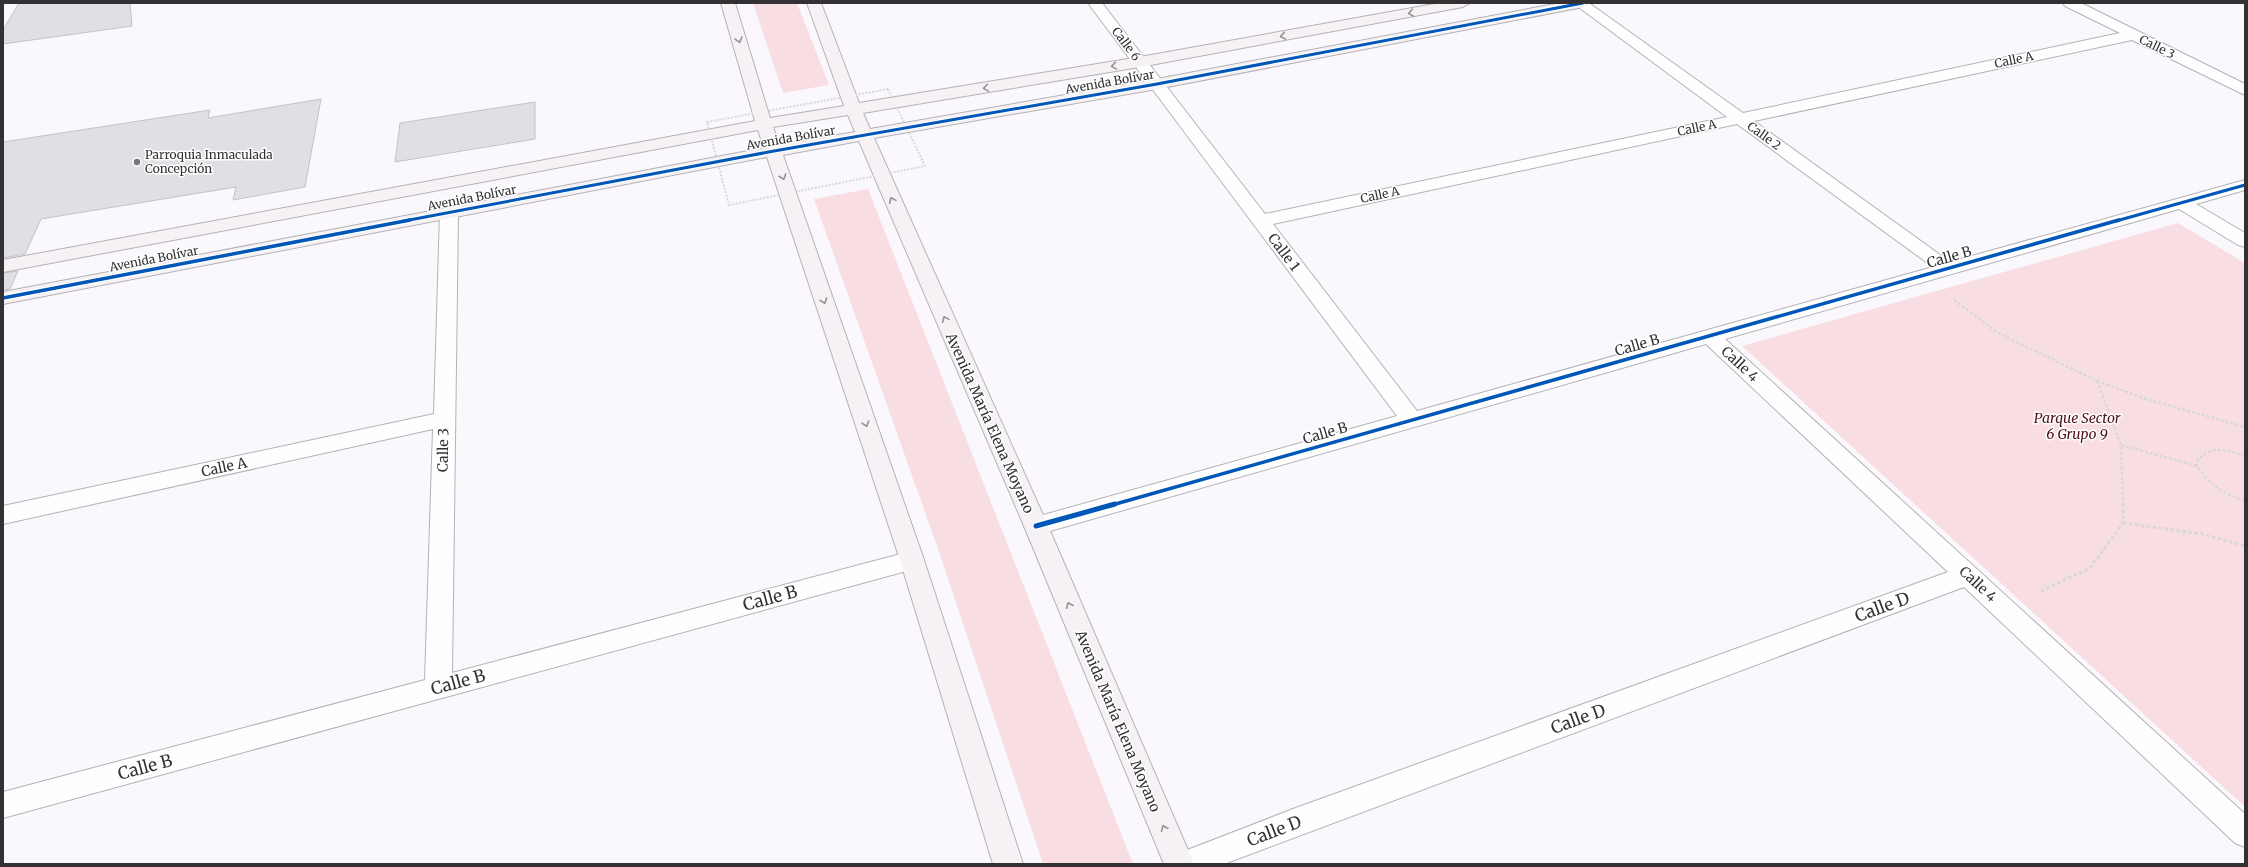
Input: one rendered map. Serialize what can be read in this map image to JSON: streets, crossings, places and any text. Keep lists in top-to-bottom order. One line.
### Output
{"streets":{"street":["Calle 6","Calle 3","Calle A","Avenida Bolívar","Calle 2","Calle 1","Calle B","Calle 4","Avenida María Elena Moyano","Calle D"]},"crossings":[["Calle 6","Avenida Bolívar"],["Calle 6","Calle 1"],["Calle 3","Calle A"],["Calle 3","Avenida Bolívar"],["Calle 3","Calle B"],["Calle A","Calle 2"],["Calle A","Calle 1"],["Avenida Bolívar","Calle 2"],["Avenida Bolívar","Calle 1"],["Avenida Bolívar","Avenida María Elena Moyano"],["Calle 2","Calle B"],["Calle 1","Calle B"],["Calle B","Calle 4"],["Calle B","Avenida María Elena Moyano"],["Calle 4","Calle D"]],"parks":["Parque Sector 6 Grupo 9"],"places":["Parroquia Inmaculada Concepción"]}
